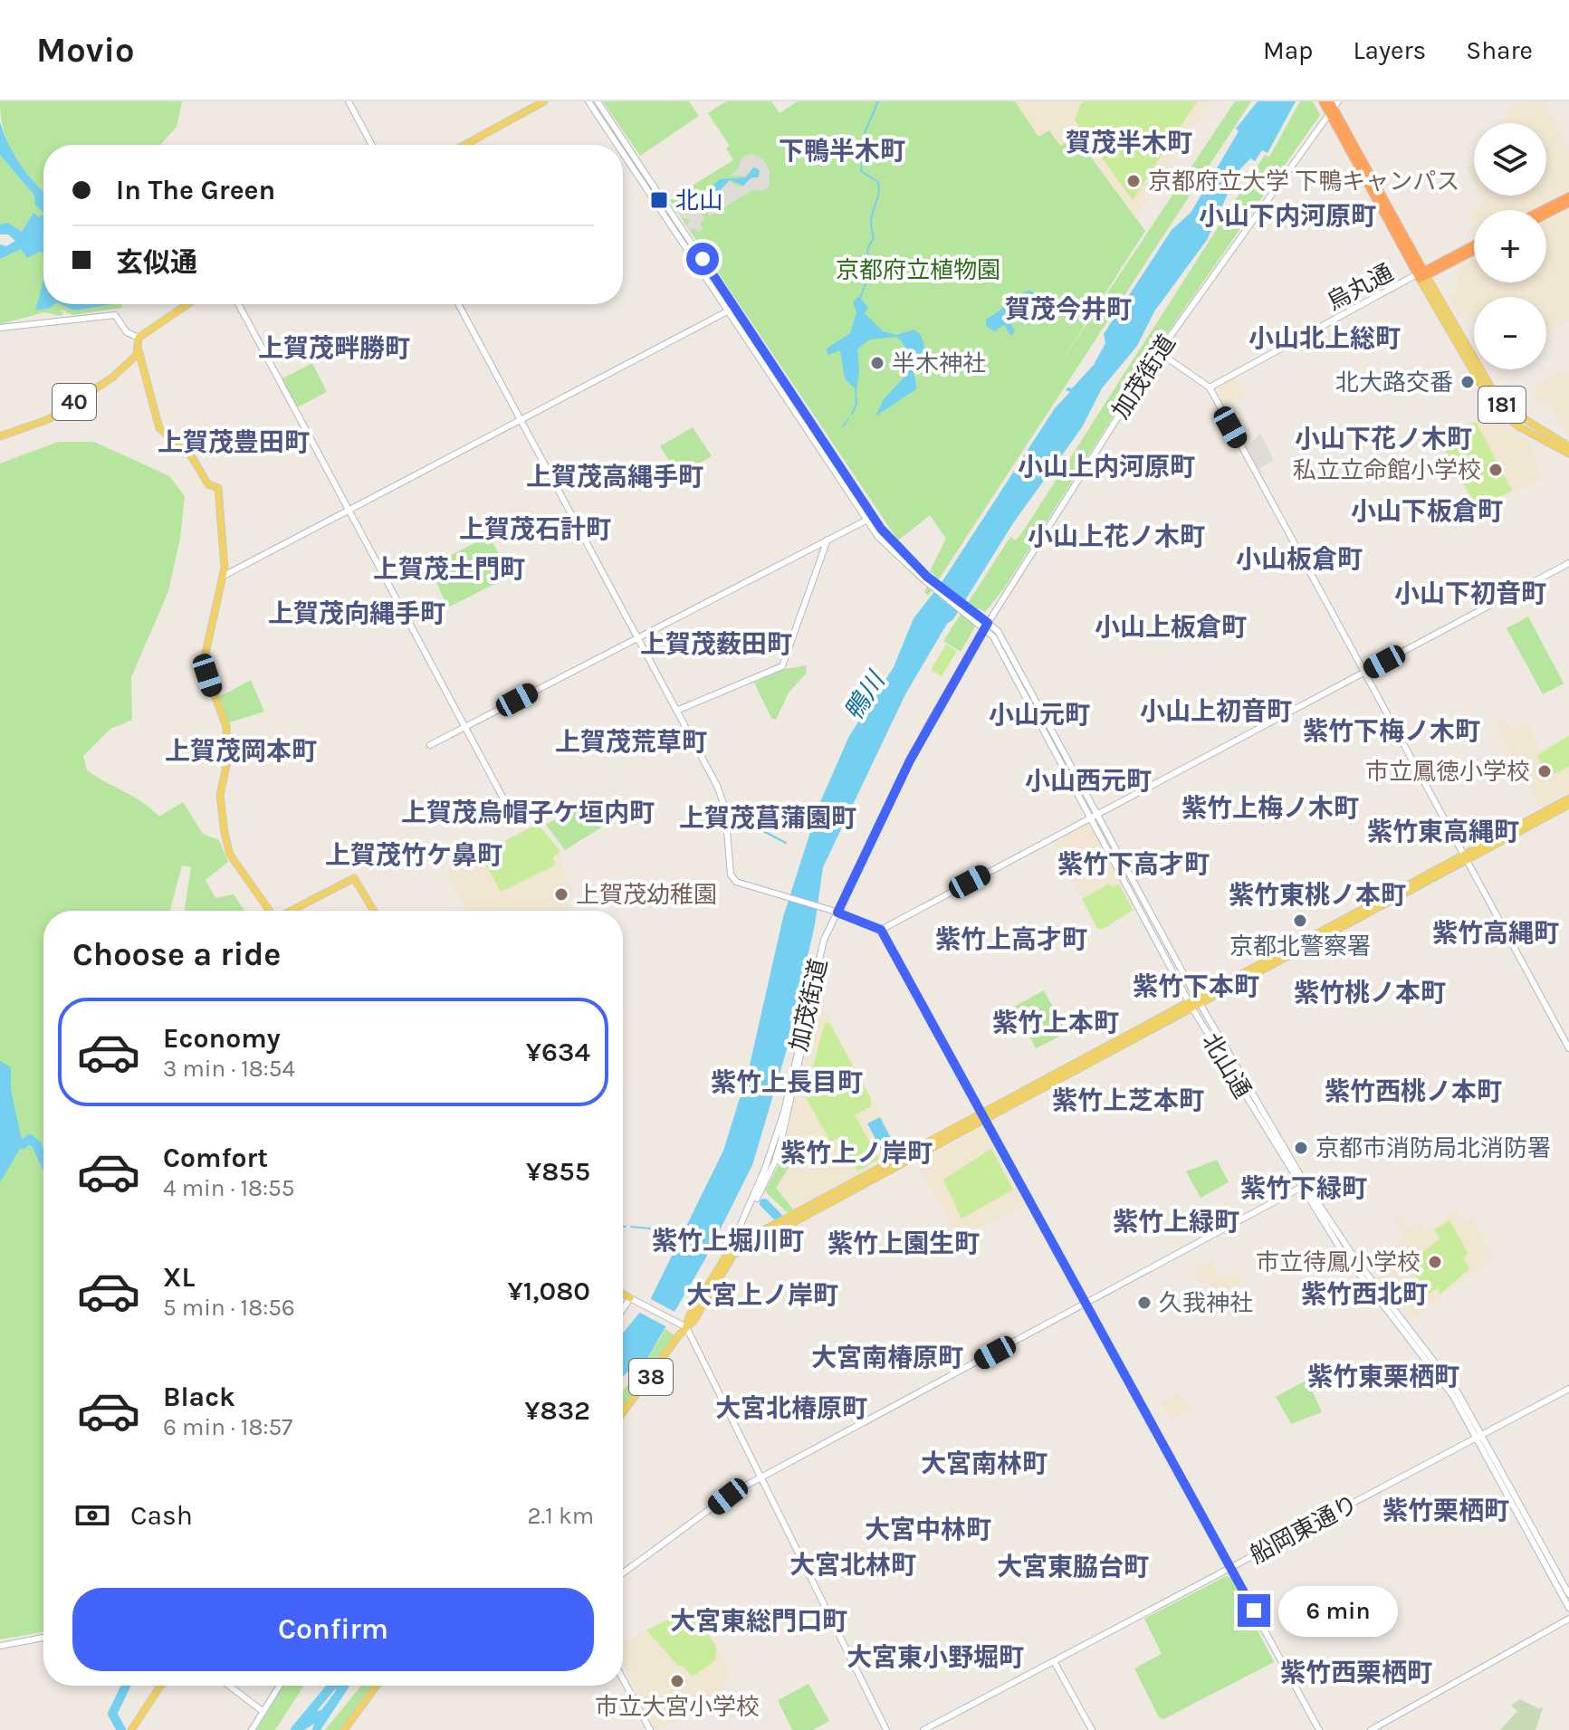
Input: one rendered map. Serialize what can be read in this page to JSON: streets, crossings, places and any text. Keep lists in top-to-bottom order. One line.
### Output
{"streets":{"highway":["烏丸通"],"main road":["40","181","38"],"street":["加茂街道","北山通","船岡東通り"]},"crossings":[["烏丸通","181"],["加茂街道","北山通"],["加茂街道","38"],["北山通","38"],["北山通","船岡東通り"]],"districts":["賀茂半木町","下鴨半木町","小山下内河原町","賀茂今井町","小山北上総町","上賀茂畔勝町","小山下花ノ木町","上賀茂豊田町","小山上内河原町","上賀茂高縄手町","小山下板倉町","上賀茂石計町","小山上花ノ木町","小山板倉町","上賀茂土門町","小山下初音町","上賀茂向縄手町","小山上板倉町","上賀茂薮田町","小山上初音町","小山元町","紫竹下梅ノ木町","上賀茂荒草町","上賀茂岡本町","小山西元町","紫竹上梅ノ木町","上賀茂烏帽子ケ垣内町","上賀茂菖蒲園町","紫竹東高縄町","上賀茂竹ケ鼻町","紫竹下高才町","紫竹東桃ノ本町","紫竹高縄町","紫竹上高才町","紫竹下本町","紫竹桃ノ本町","紫竹上本町","紫竹上長目町","紫竹西桃ノ本町","紫竹上芝本町","紫竹上ノ岸町","紫竹下緑町","紫竹上緑町","紫竹上堀川町","紫竹上園生町","紫竹西北町","大宮上ノ岸町","大宮南椿原町","紫竹東栗栖町","大宮北椿原町","大宮南林町","紫竹栗栖町","大宮中林町","大宮北林町","大宮東脇台町","大宮東総門口町","大宮東小野堀町","紫竹西栗栖町"],"water":["鴨川"],"parks":["京都府立植物園"],"places":{"other":["京都府立大学 下鴨キャンパス","半木神社","北大路交番","私立立命館小学校","市立鳳徳小学校","上賀茂幼稚園","京都北警察署","京都市消防局北消防署","市立待鳳小学校","久我神社","市立大宮小学校"],"transit":["北山"]},"page":{"header":"Movio","nav":["Map","Layers","Share"],"map_buttons":["+","−"],"banner":["In The Green","玄似通"],"heading":"Choose a ride","list":[{"name":"Economy","note":"3 min · 18:54","value":"¥634"},{"name":"Comfort","note":"4 min · 18:55","value":"¥855"},{"name":"XL","note":"5 min · 18:56","value":"¥1,080"},{"name":"Black","note":"6 min · 18:57","value":"¥832"}],"pay":["Cash","2.1 km"],"buttons":"Confirm","bubble":"6 min"}}
